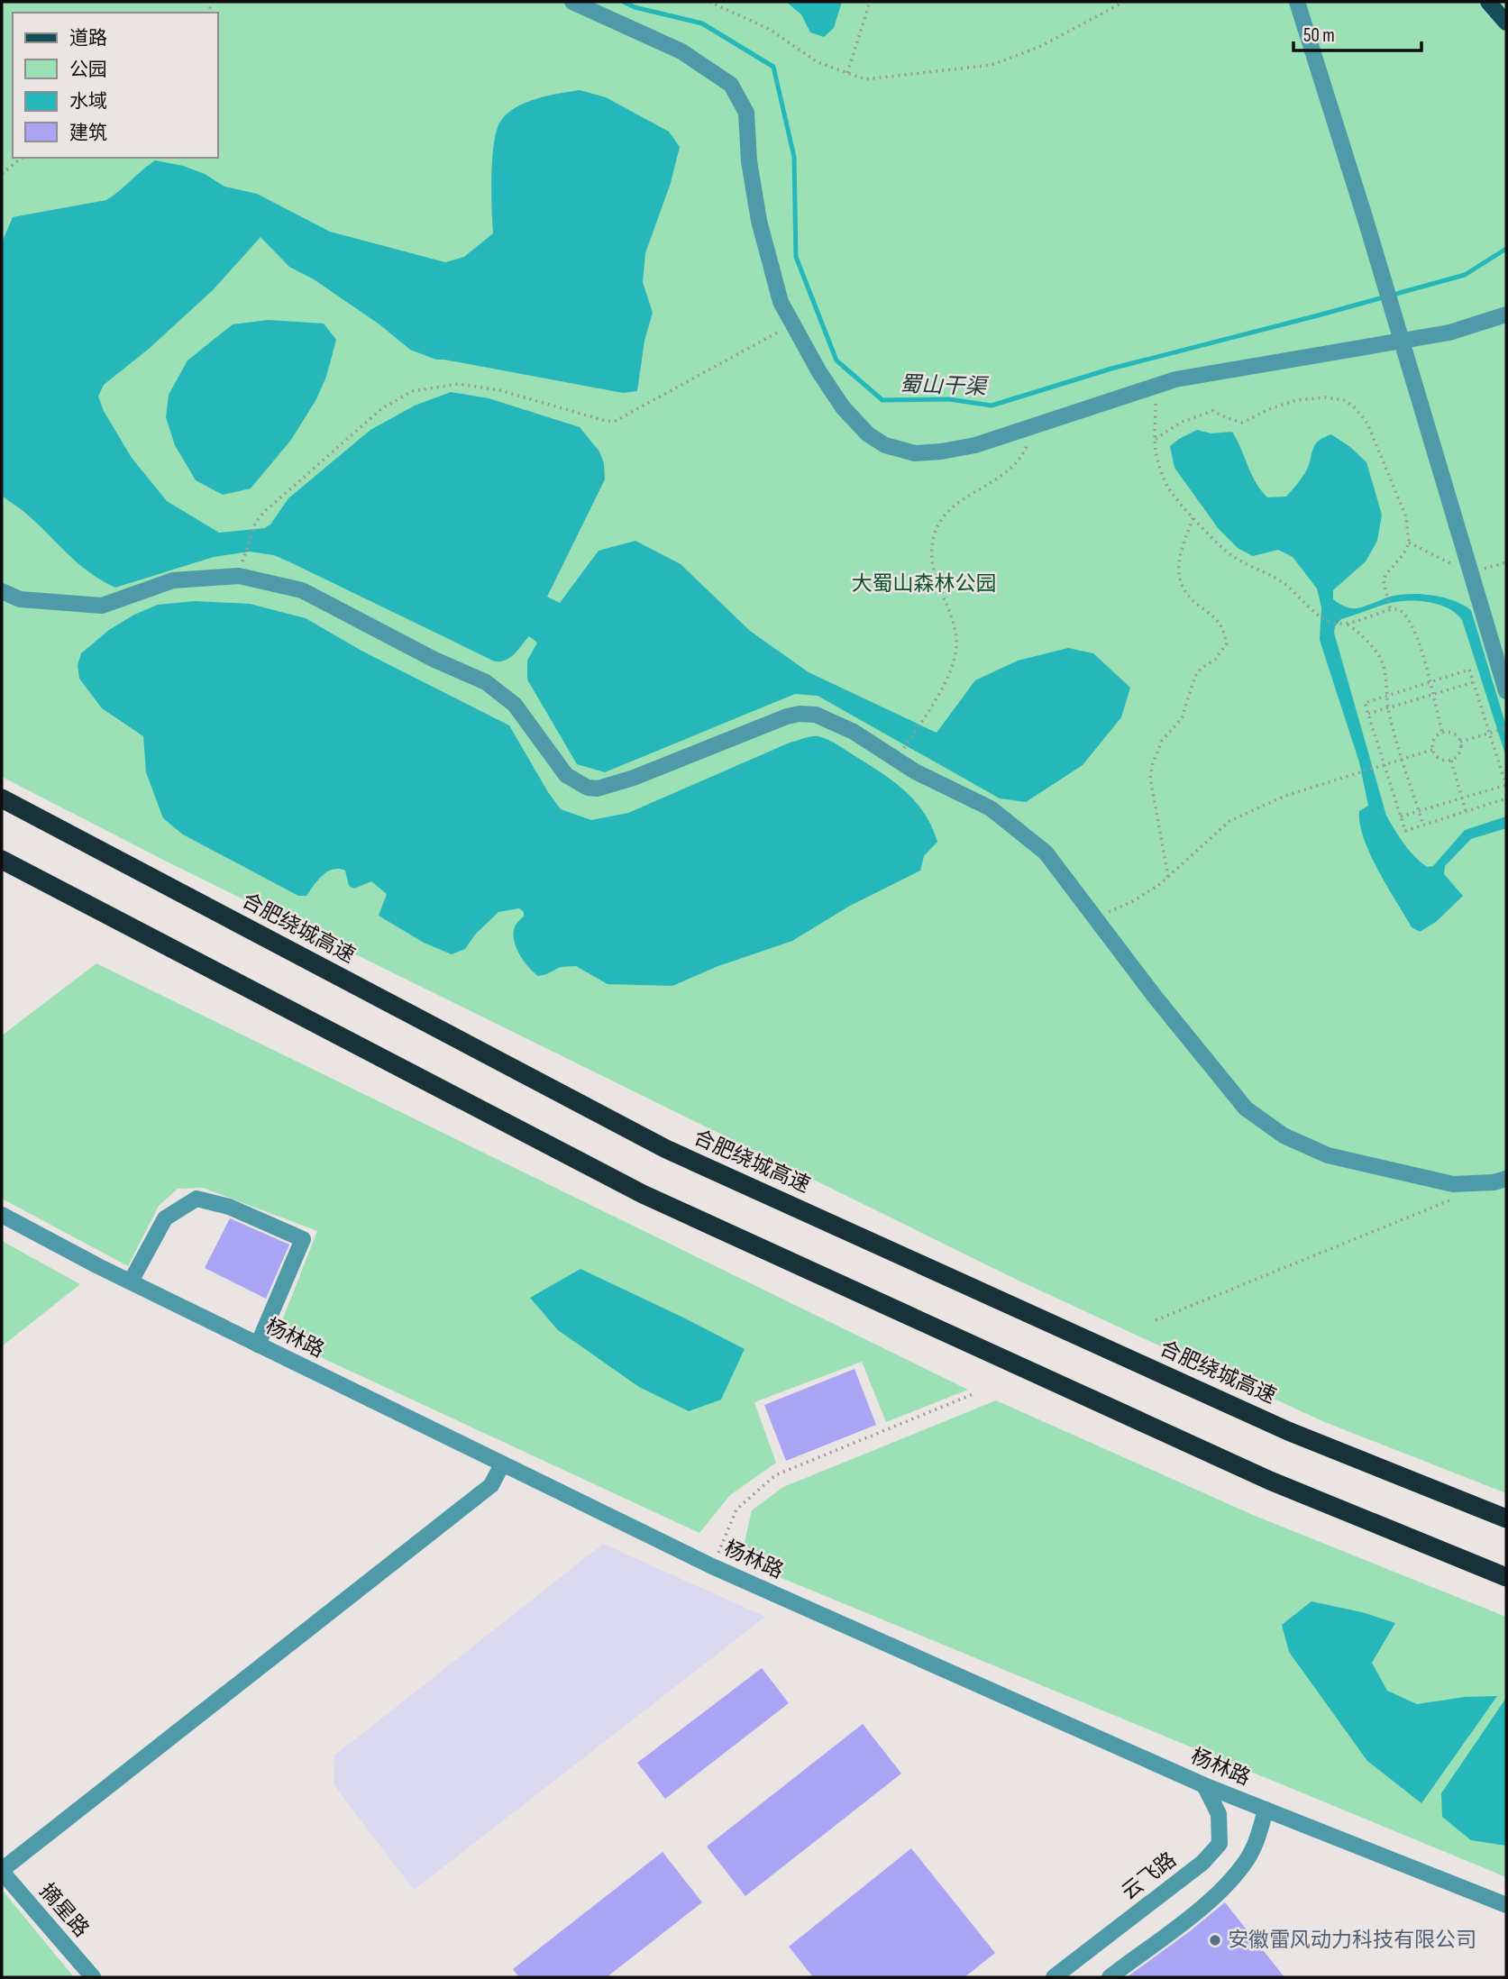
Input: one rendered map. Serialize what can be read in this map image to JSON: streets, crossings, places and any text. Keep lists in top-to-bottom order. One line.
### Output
{"streets":{"highway":["合肥绕城高速"],"street":["杨林路","云飞路","摘星路"]},"crossings":[["杨林路","云飞路"]],"water":["蜀山干渠"],"parks":["大蜀山森林公园"],"places":["安徽雷风动力科技有限公司"],"legend":["道路","公园","水域","建筑"],"scale_bar":"50 m"}
